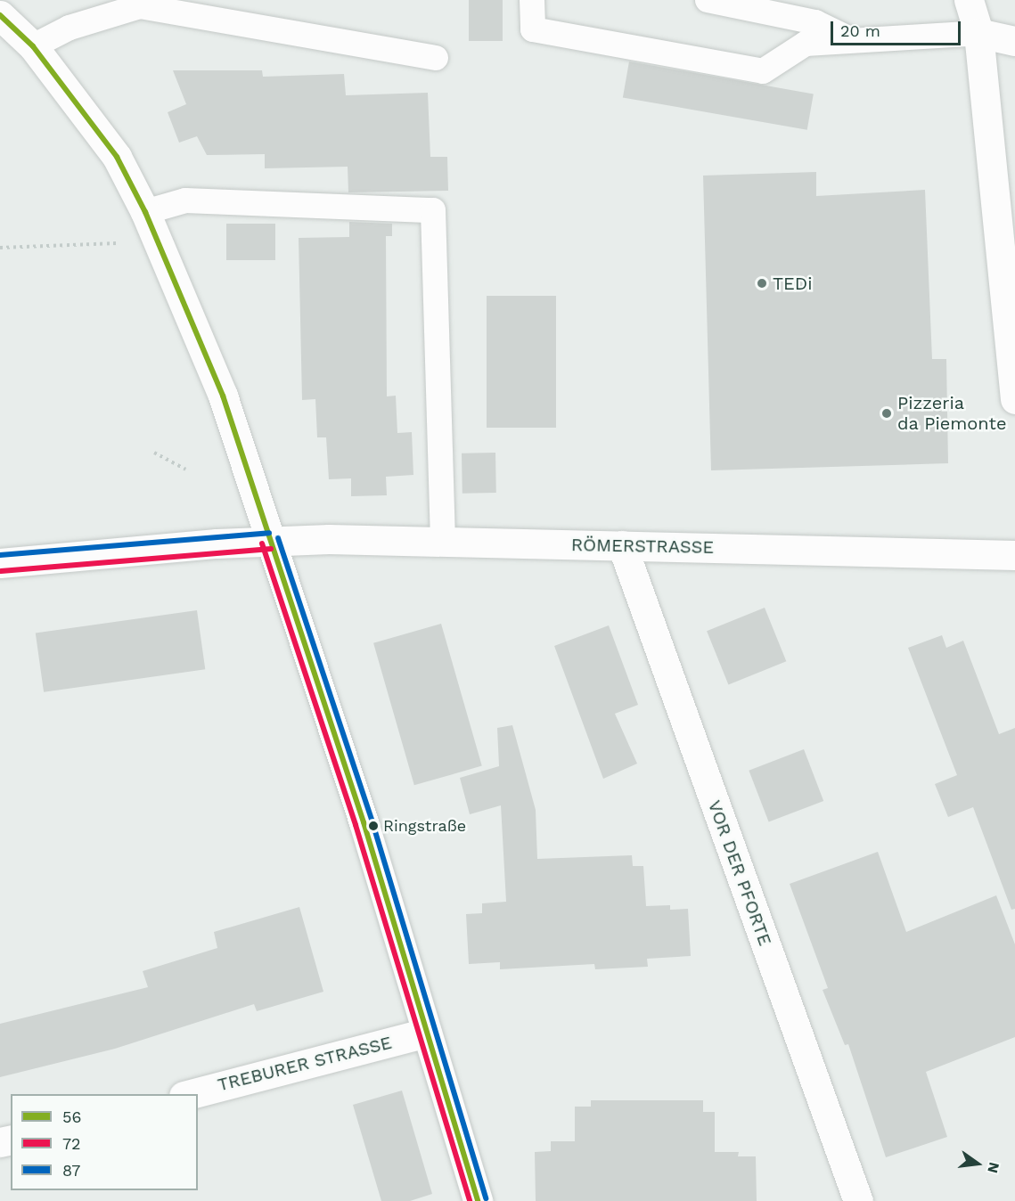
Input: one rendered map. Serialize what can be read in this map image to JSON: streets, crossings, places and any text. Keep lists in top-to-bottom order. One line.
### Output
{"streets":{"street":["RÖMERSTRASSE","VOR DER PFORTE","TREBURER STRASSE"]},"crossings":[["RÖMERSTRASSE","VOR DER PFORTE"]],"places":["TEDi","Pizzeria da Piemonte","Ringstraße"],"lines":["transit line 56","transit line 87","transit line 72"],"legend":["56","72","87"],"scale_bar":"20 m","north":"right"}
